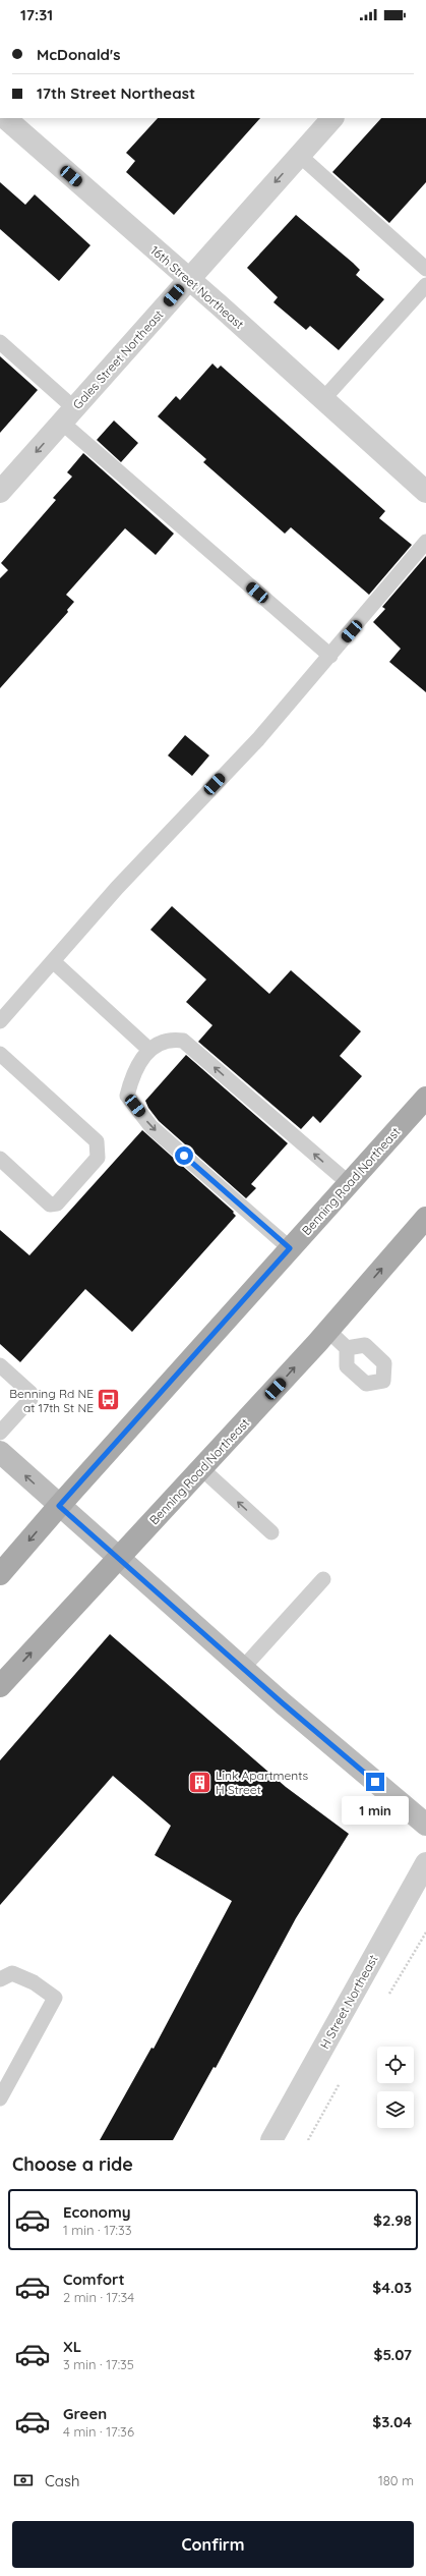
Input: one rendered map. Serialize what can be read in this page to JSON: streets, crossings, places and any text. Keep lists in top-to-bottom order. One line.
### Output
{"streets":{"main road":["Benning Road Northeast"],"street":["16th Street Northeast","Gales Street Northeast","H Street Northeast"]},"crossings":[["16th Street Northeast","Gales Street Northeast"]],"one_way":["Gales Street Northeast"],"places":{"bus stop":["Benning Rd NE at 17th St NE"],"building":["Link Apartments H Street"]},"page":{"status":"17:31","banner":["McDonald's","17th Street Northeast"],"bubble":"1 min","heading":"Choose a ride","list":[{"name":"Economy","note":"1 min · 17:33","value":"$2.98"},{"name":"Comfort","note":"2 min · 17:34","value":"$4.03"},{"name":"XL","note":"3 min · 17:35","value":"$5.07"},{"name":"Green","note":"4 min · 17:36","value":"$3.04"}],"pay":["Cash","180 m"],"buttons":"Confirm"}}
